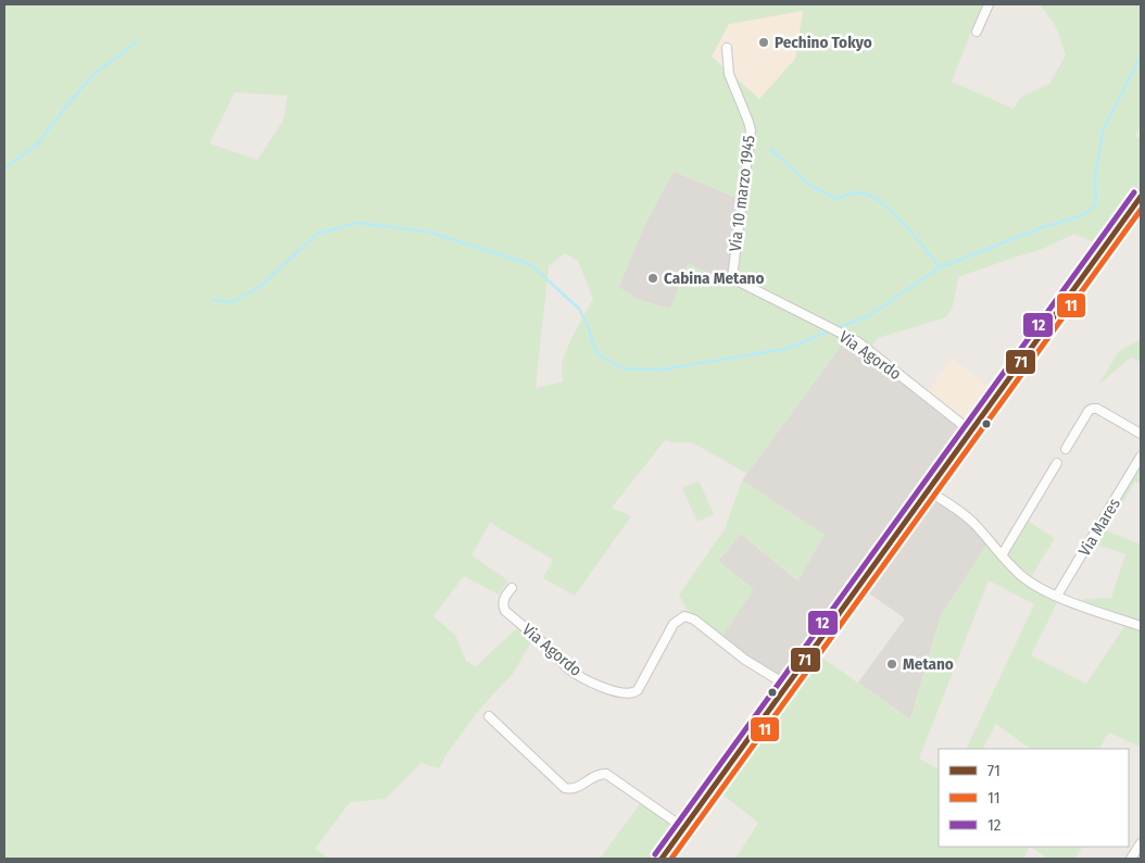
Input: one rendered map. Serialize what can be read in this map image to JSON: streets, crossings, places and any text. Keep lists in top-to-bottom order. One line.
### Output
{"streets":{"street":["Via 10 marzo 1945","Via Agordo","Via Mares"]},"crossings":[["Via 10 marzo 1945","Via Agordo"]],"places":["Pechino Tokyo","Cabina Metano","Metano"],"lines":["transit line 12","transit line 71","transit line 11"],"legend":["71","11","12"]}
